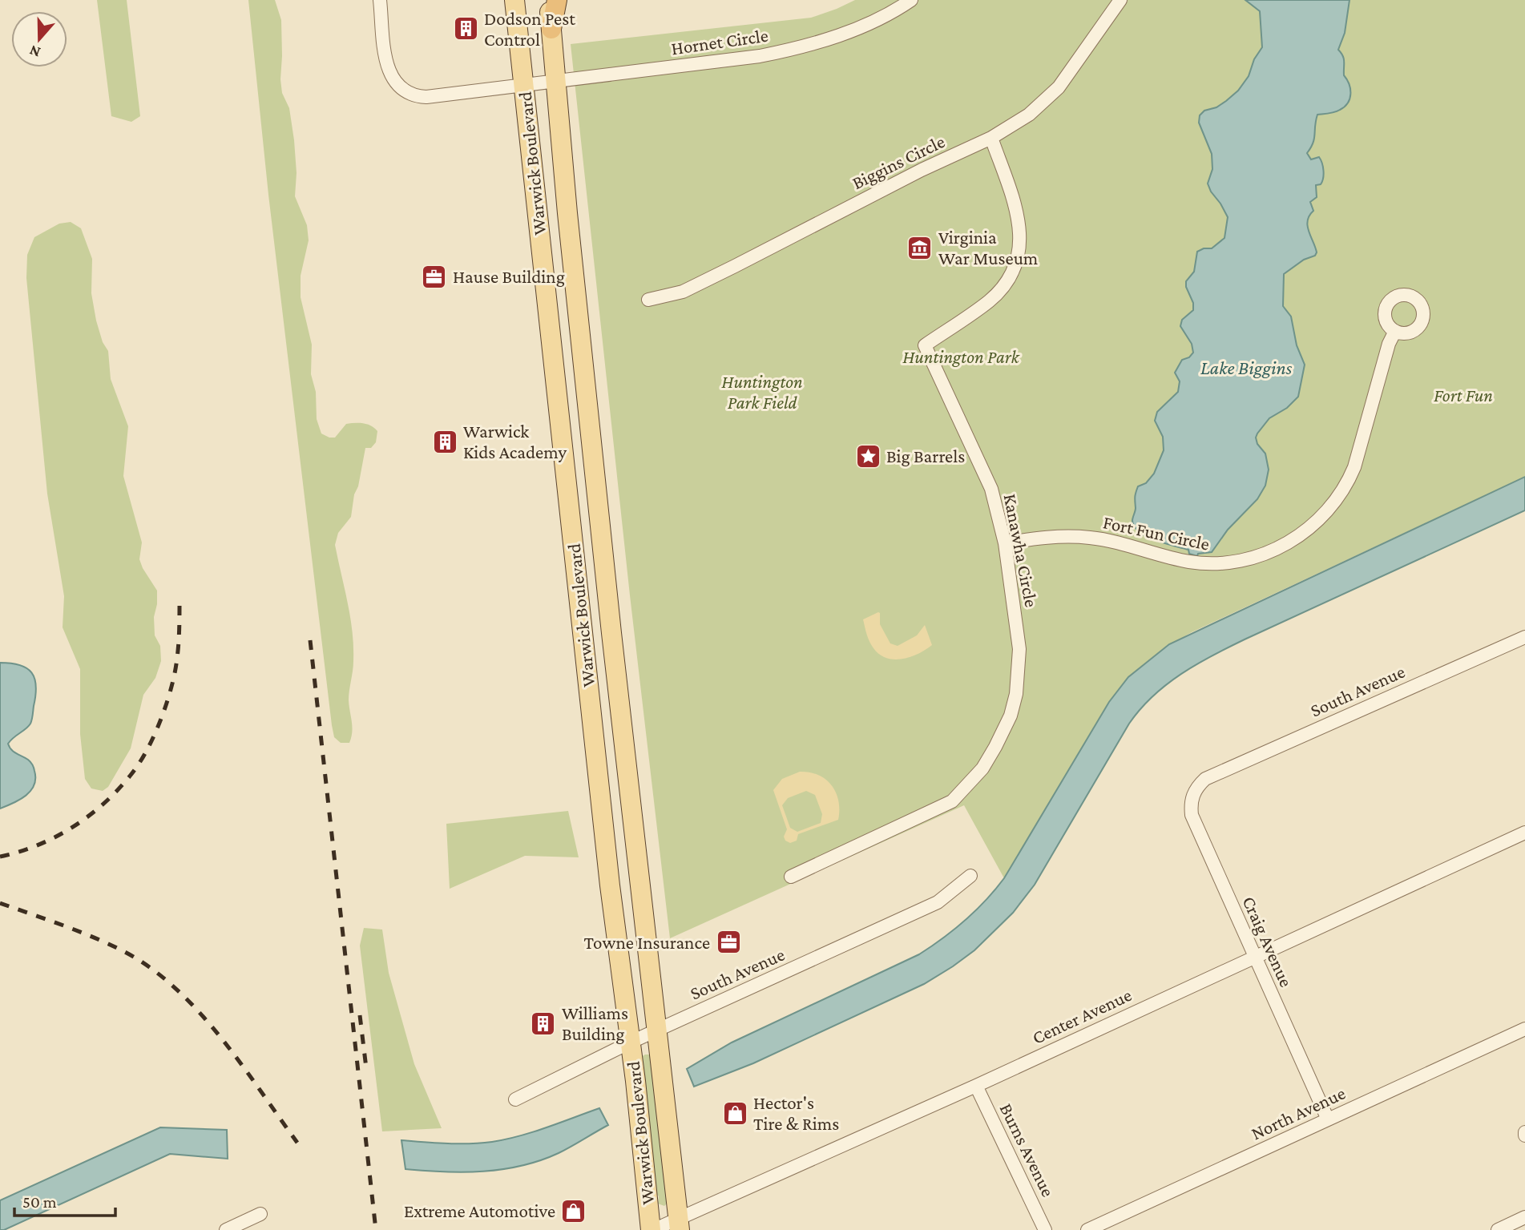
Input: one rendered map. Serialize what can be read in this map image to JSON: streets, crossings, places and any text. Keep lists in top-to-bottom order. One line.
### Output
{"streets":{"main road":["Warwick Boulevard"],"street":["Hornet Circle","Biggins Circle","Fort Fun Circle","Kanawha Circle","South Avenue","Craig Avenue","Center Avenue","North Avenue","Burns Avenue"]},"crossings":[["Hornet Circle","Warwick Boulevard"],["Biggins Circle","Kanawha Circle"],["Warwick Boulevard","South Avenue"],["Warwick Boulevard","Center Avenue"],["Fort Fun Circle","Kanawha Circle"],["South Avenue","Craig Avenue"],["Craig Avenue","Center Avenue"],["Craig Avenue","North Avenue"],["Center Avenue","Burns Avenue"]],"water":["Lake Biggins"],"parks":["Huntington Park","Huntington Park Field","Fort Fun"],"places":{"building":["Dodson Pest Control","Warwick Kids Academy","Williams Building"],"museum":["Virginia War Museum"],"office":["Hause Building","Towne Insurance"],"place":["Big Barrels"],"shop":["Hector's Tire & Rims","Extreme Automotive"]},"scale_bar":"50 m","north":"bottom"}
